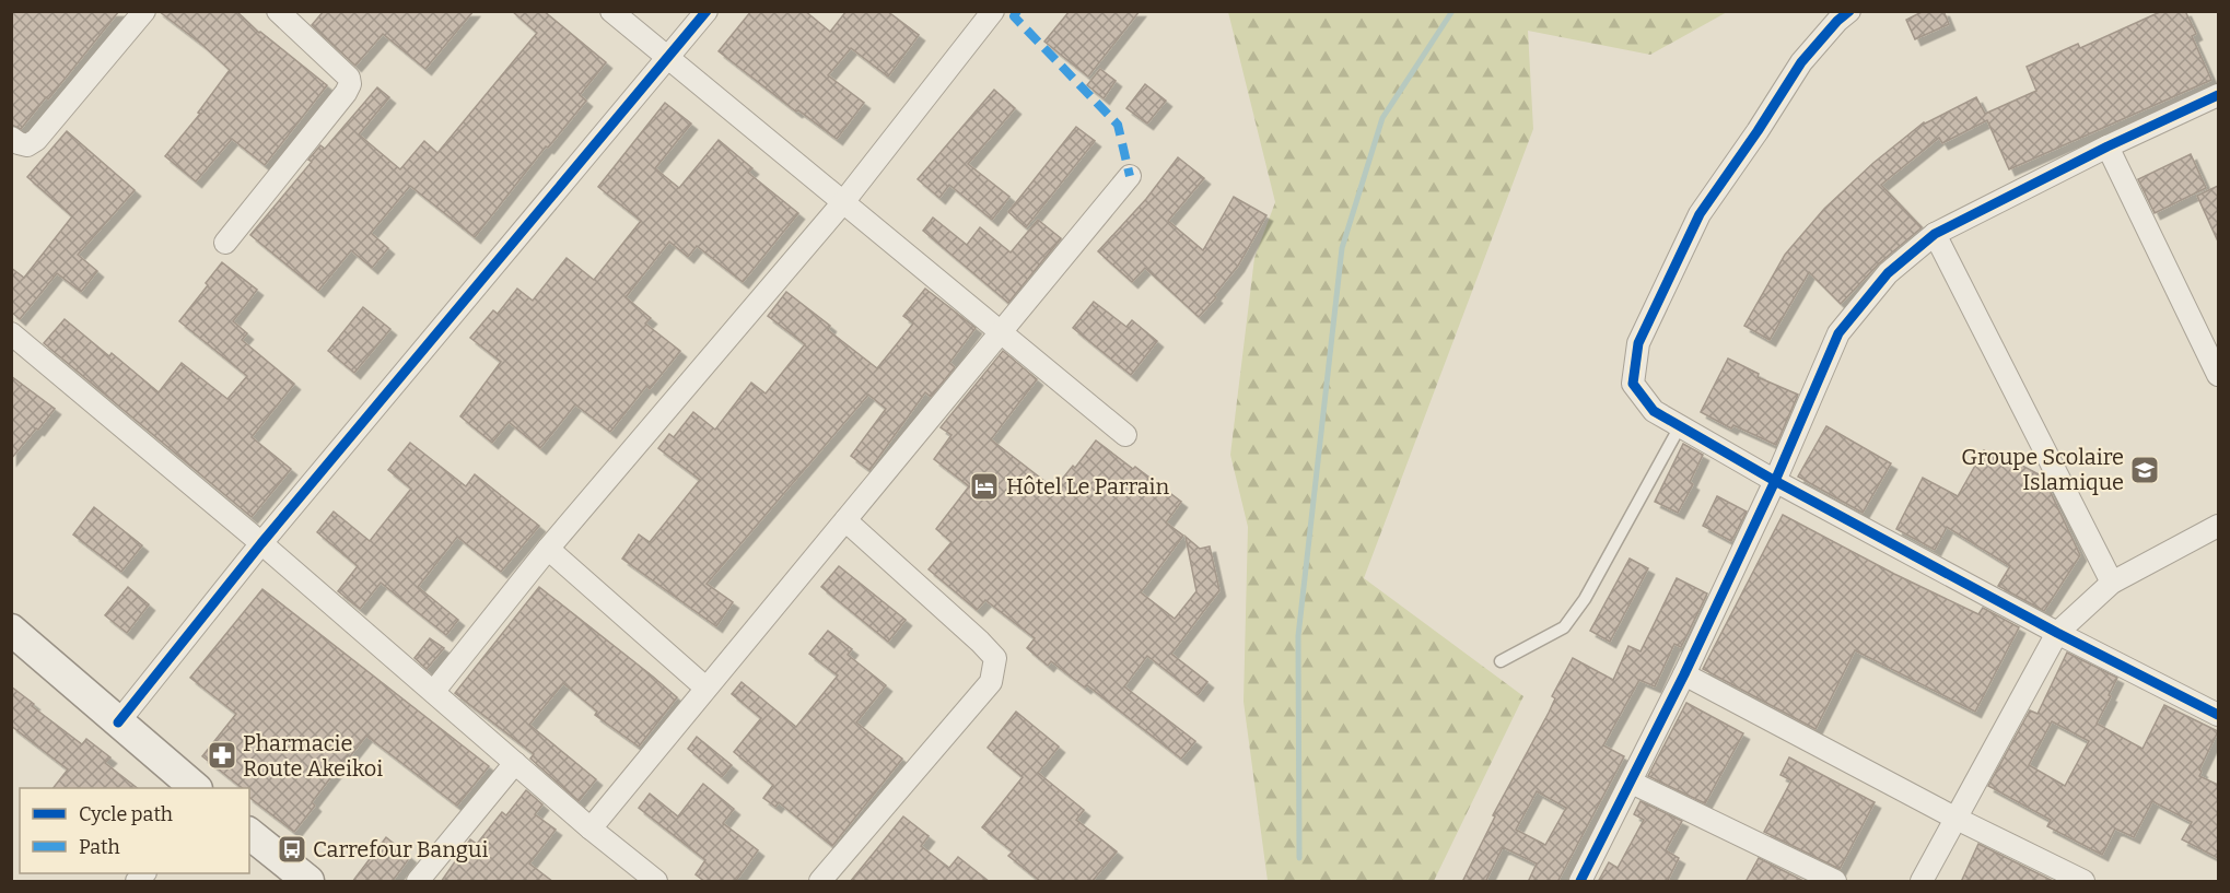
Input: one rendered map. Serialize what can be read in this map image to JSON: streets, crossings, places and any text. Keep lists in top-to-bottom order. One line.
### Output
{"places":{"school or university":["Groupe Scolaire Islamique"],"hotel":["Hôtel Le Parrain"],"pharmacy":["Pharmacie Route Akeikoi"],"bus stop":["Carrefour Bangui"]},"legend":["Cycle path","Path"]}
